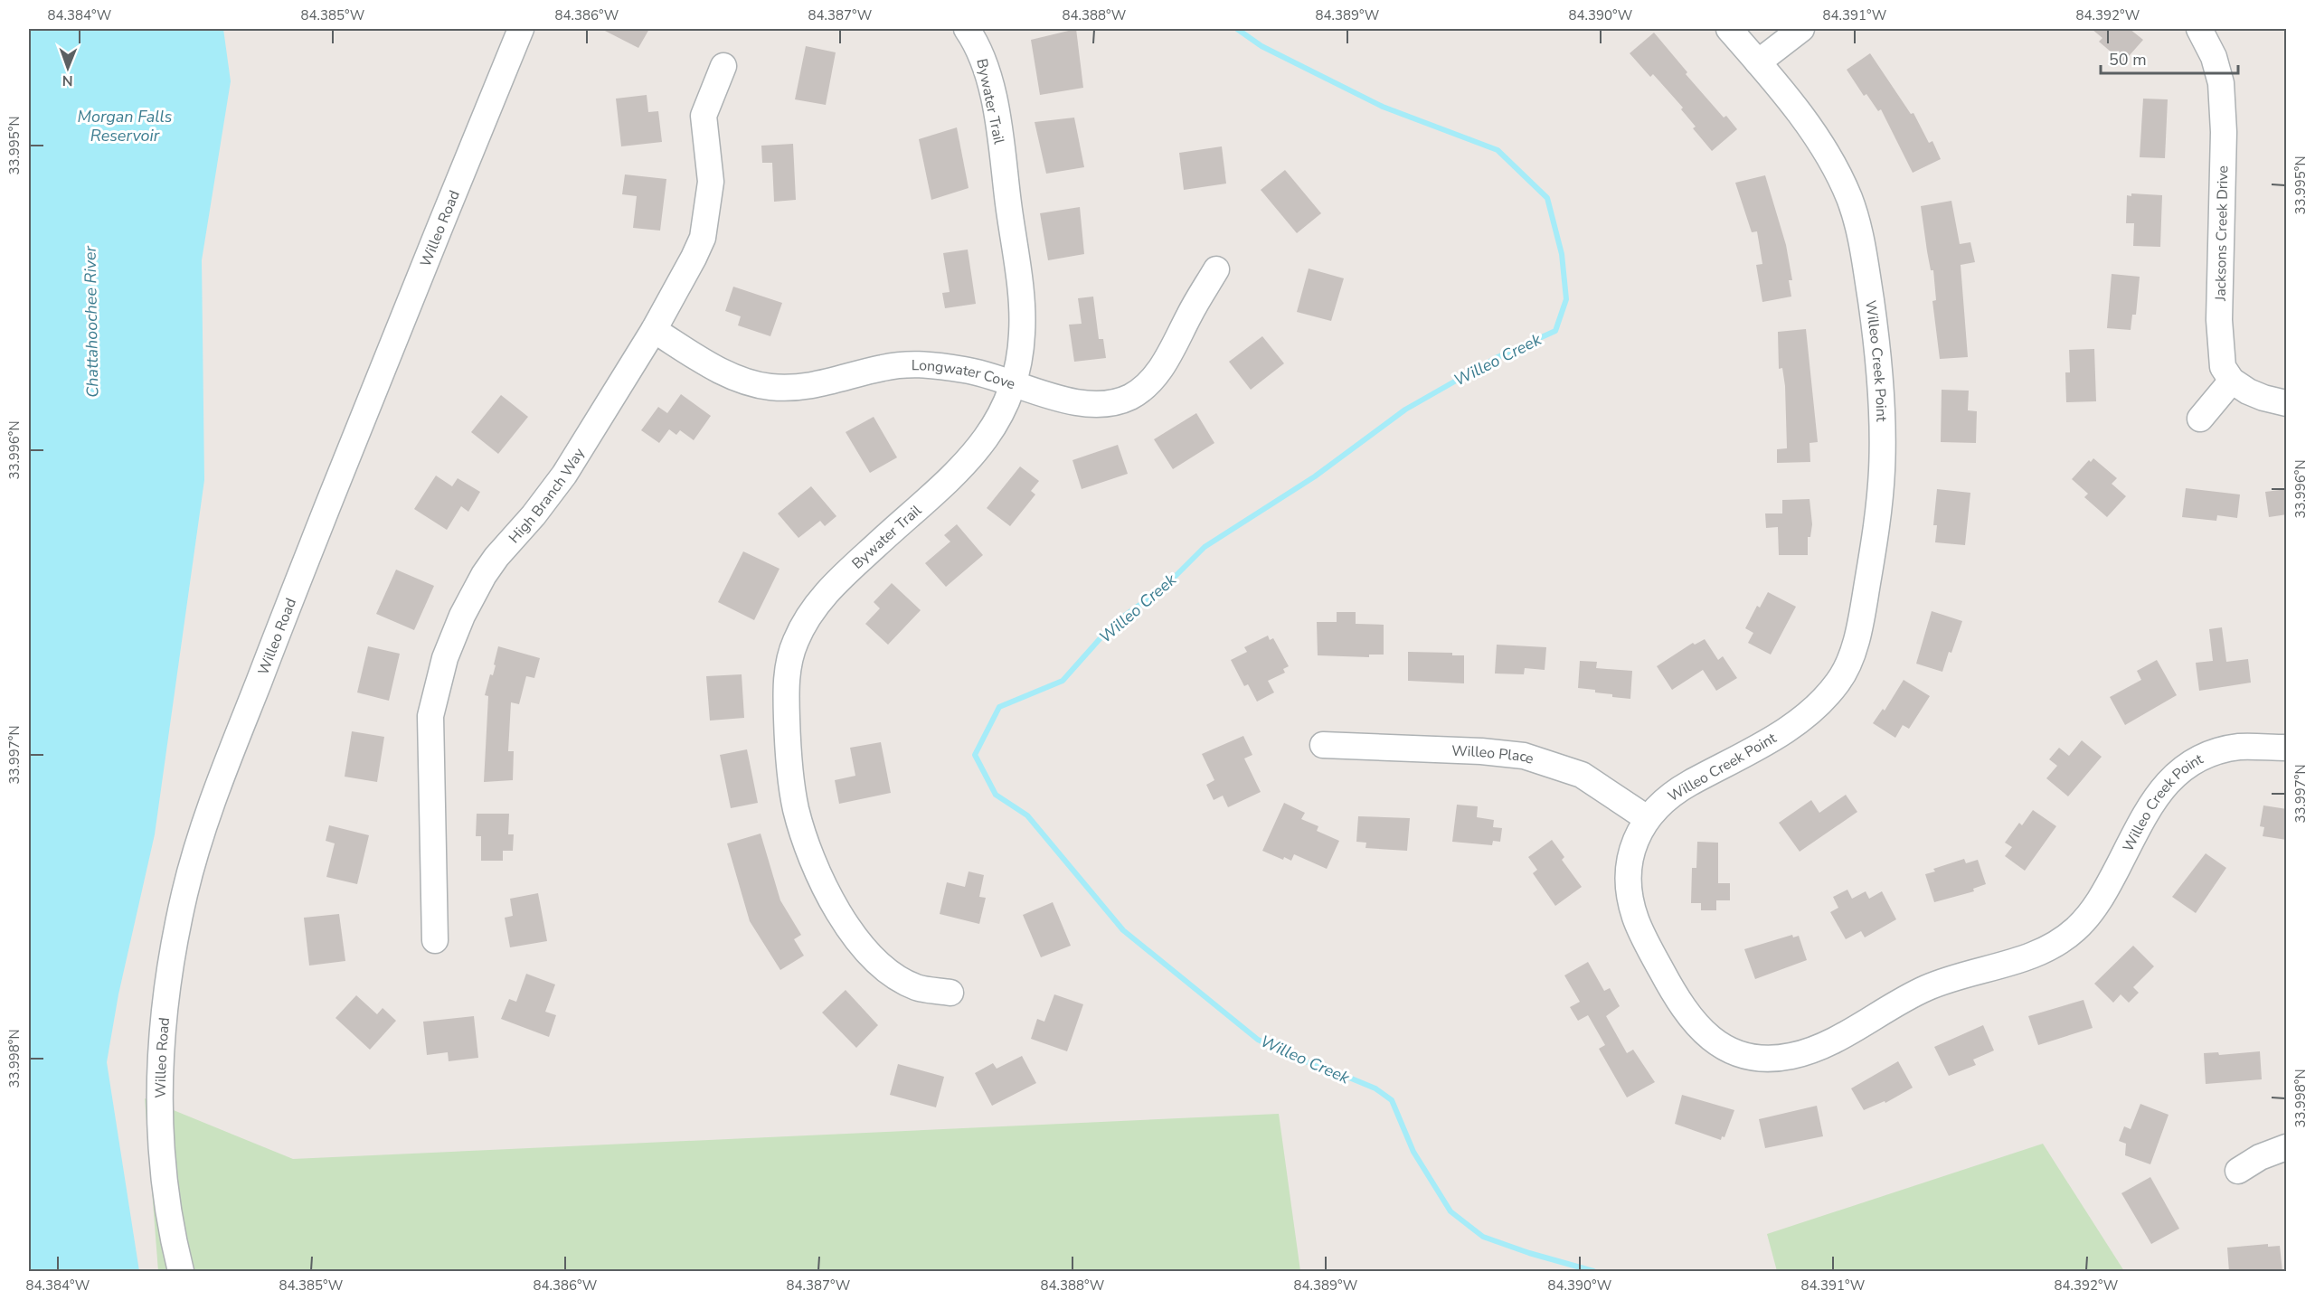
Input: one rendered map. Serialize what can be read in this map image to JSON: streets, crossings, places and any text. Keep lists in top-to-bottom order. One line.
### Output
{"streets":{"street":["Bywater Trail","Willeo Road","Jacksons Creek Drive","Willeo Creek Point","Longwater Cove","High Branch Way","Willeo Place"]},"crossings":[["Bywater Trail","Longwater Cove"],["Willeo Creek Point","Willeo Place"],["Longwater Cove","High Branch Way"]],"water":["Morgan Falls Reservoir","Chattahoochee River","Willeo Creek"],"scale_bar":"50 m","north":"bottom","coordinates":["84.384°W","84.385°W","84.386°W","84.387°W","84.388°W","84.389°W","84.390°W","84.391°W","84.392°W","33.995°N","33.996°N","33.997°N","33.998°N"]}
